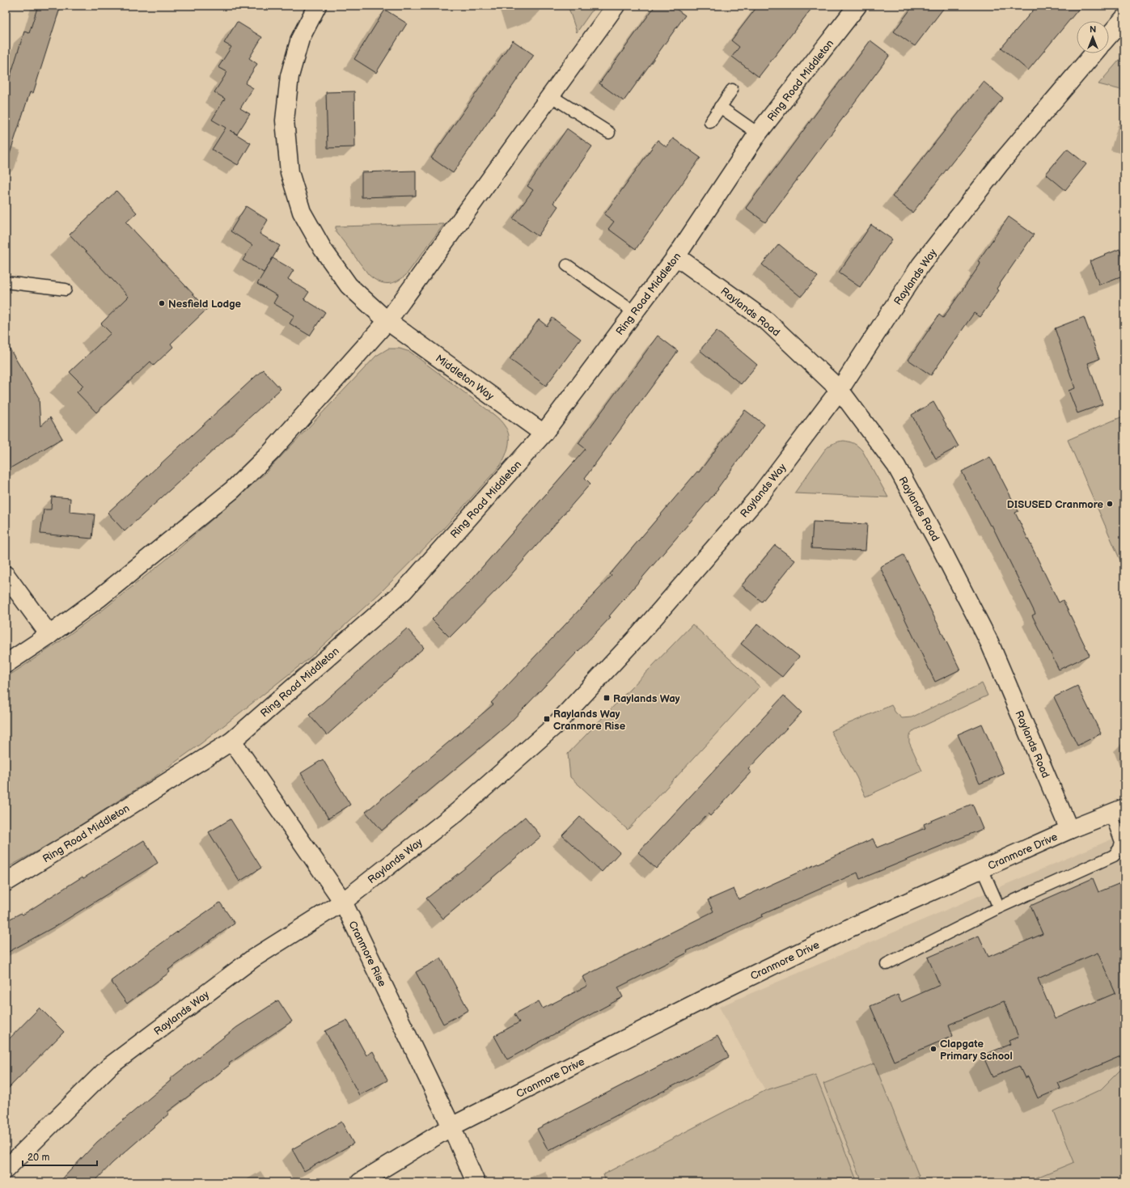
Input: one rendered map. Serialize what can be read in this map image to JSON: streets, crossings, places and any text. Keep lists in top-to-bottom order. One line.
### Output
{"streets":{"street":["Ring Road Middleton","Raylands Way","Raylands Road","Middleton Way","Cranmore Drive","Cranmore Rise"]},"crossings":[["Ring Road Middleton","Raylands Road"],["Ring Road Middleton","Middleton Way"],["Ring Road Middleton","Cranmore Rise"],["Raylands Way","Raylands Road"],["Raylands Way","Cranmore Rise"],["Raylands Road","Cranmore Drive"],["Cranmore Drive","Cranmore Rise"]],"places":{"other":["Nesfield Lodge","DISUSED Cranmore","Clapgate Primary School"],"transit":["Raylands Way","Raylands Way Cranmore Rise"]},"scale_bar":"20 m","north":"top"}
